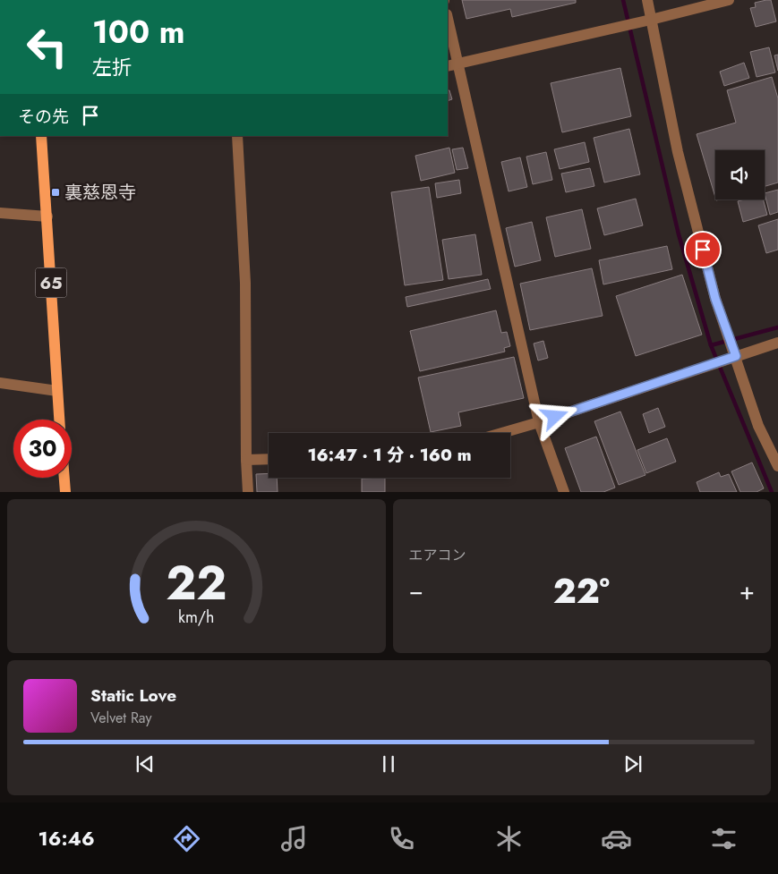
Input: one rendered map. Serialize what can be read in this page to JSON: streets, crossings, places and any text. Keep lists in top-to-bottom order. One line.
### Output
{"streets":{"main road":["65"]},"places":{"transit":["裏慈恩寺"]},"page":{"turn":["100 m","左折"],"then":"その先","limit":"30","trip":"16:47 · 1 分 · 160 m","tile":"エアコン","heat":["−","22°","+"],"song":["Static Love","Velvet Ray"],"tabs":"16:46","gauge":["22","km/h"]}}
